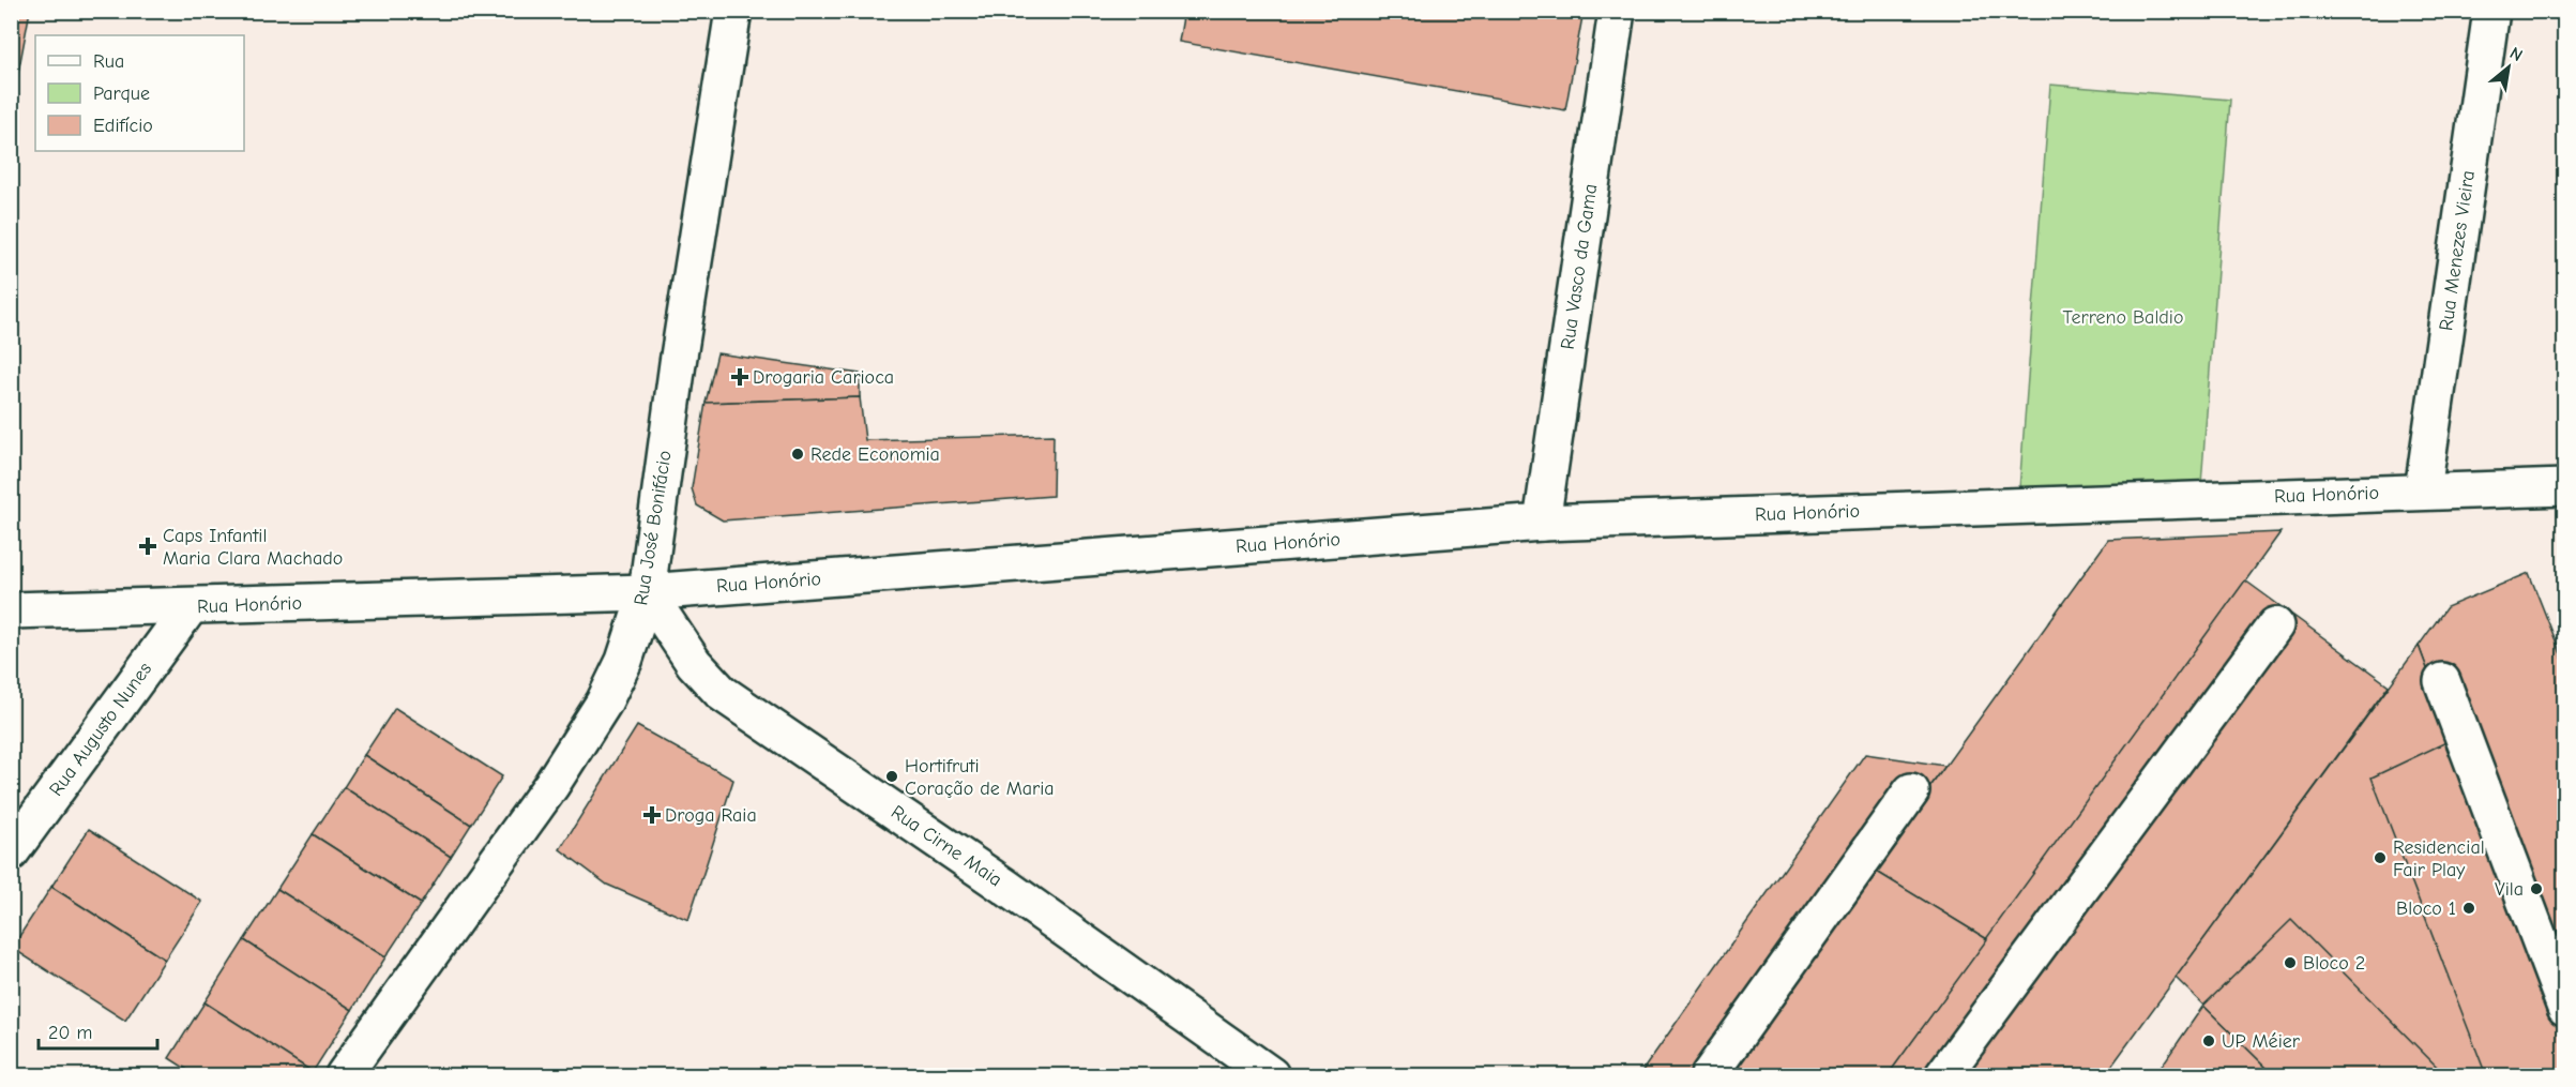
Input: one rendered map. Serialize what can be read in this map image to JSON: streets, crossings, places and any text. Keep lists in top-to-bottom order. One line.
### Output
{"streets":{"street":["Rua Menezes Vieira","Rua Vasco da Gama","Rua Honório","Rua José Bonifácio","Rua Augusto Nunes","Rua Cirne Maia"]},"crossings":[["Rua Menezes Vieira","Rua Honório"],["Rua Vasco da Gama","Rua Honório"],["Rua Honório","Rua José Bonifácio"],["Rua Honório","Rua Augusto Nunes"],["Rua Honório","Rua Cirne Maia"],["Rua José Bonifácio","Rua Cirne Maia"]],"parks":["Terreno Baldio"],"places":{"health":["Drogaria Carioca","Caps Infantil Maria Clara Machado","Droga Raia"],"other":["Rede Economia","Hortifruti Coração de Maria","Residencial Fair Play","Vila","Bloco 1","Bloco 2","UP Méier"]},"legend":["Rua","Parque","Edifício"],"scale_bar":"20 m","north":"top right"}
